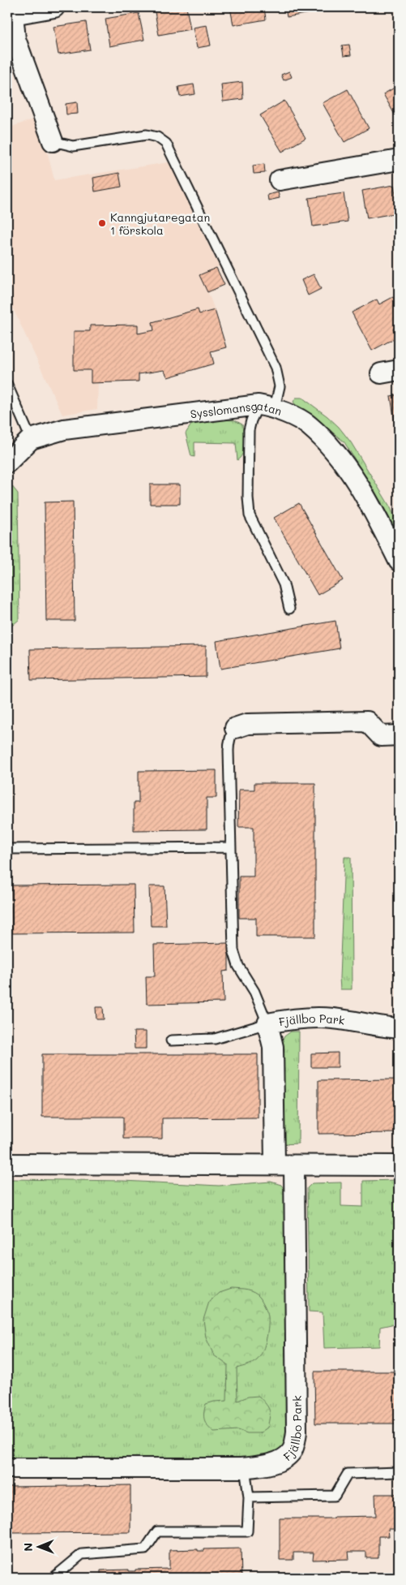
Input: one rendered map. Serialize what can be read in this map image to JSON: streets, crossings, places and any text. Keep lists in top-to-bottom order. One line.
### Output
{"streets":{"street":["Sysslomansgatan","Fjällbo Park"]},"places":["Kanngjutaregatan 1 förskola"],"north":"left"}
